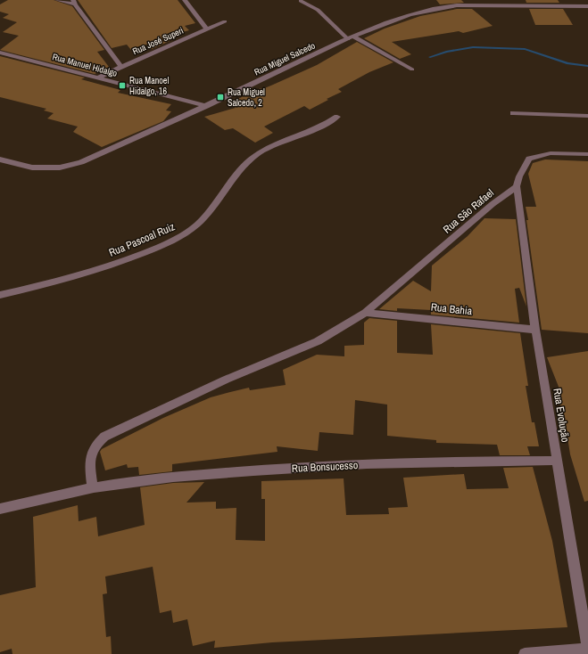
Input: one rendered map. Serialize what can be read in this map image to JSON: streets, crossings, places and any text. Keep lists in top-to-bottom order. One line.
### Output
{"streets":{"street":["Rua José Superi","Rua Miguel Salcedo","Rua Manuel Hidalgo","Rua São Rafael","Rua Pascoal Ruiz","Rua Bahia","Rua Evolução","Rua Bonsucesso"]},"crossings":[["Rua José Superi","Rua Manuel Hidalgo"],["Rua Miguel Salcedo","Rua Manuel Hidalgo"],["Rua São Rafael","Rua Bahia"],["Rua São Rafael","Rua Evolução"],["Rua Bahia","Rua Evolução"],["Rua Evolução","Rua Bonsucesso"]],"places":{"transit":["Rua Manoel Hidalgo, 16","Rua Miguel Salcedo, 2"]}}
